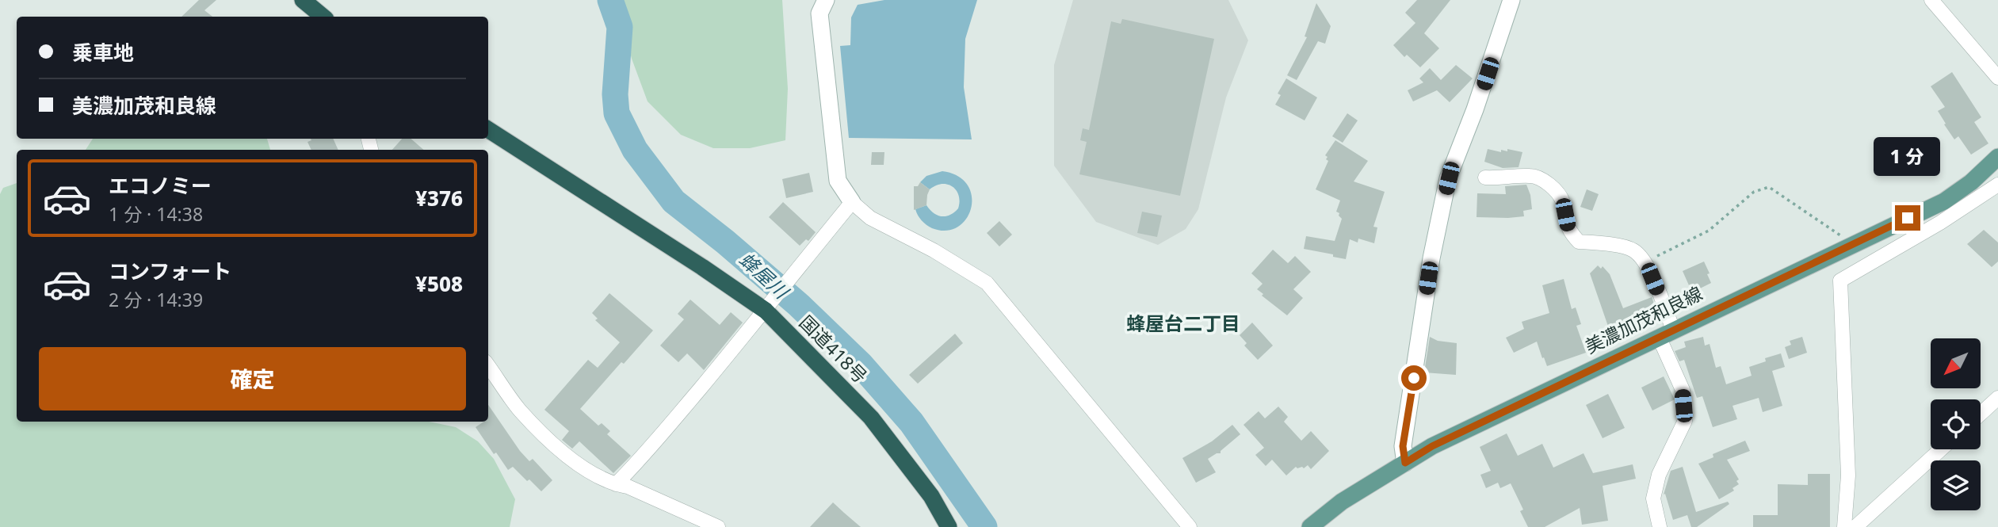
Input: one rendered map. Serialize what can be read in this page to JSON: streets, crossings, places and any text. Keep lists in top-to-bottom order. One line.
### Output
{"streets":{"highway":["国道418号"],"main road":["美濃加茂和良線"]},"districts":["蜂屋台二丁目"],"water":["蜂屋川"],"north":"bottom left","page":{"banner":["乗車地","美濃加茂和良線"],"bubble":"1 分","list":[{"name":"エコノミー","note":"1 分 · 14:38","value":"¥376"},{"name":"コンフォート","note":"2 分 · 14:39","value":"¥508"}],"buttons":"確定"}}
